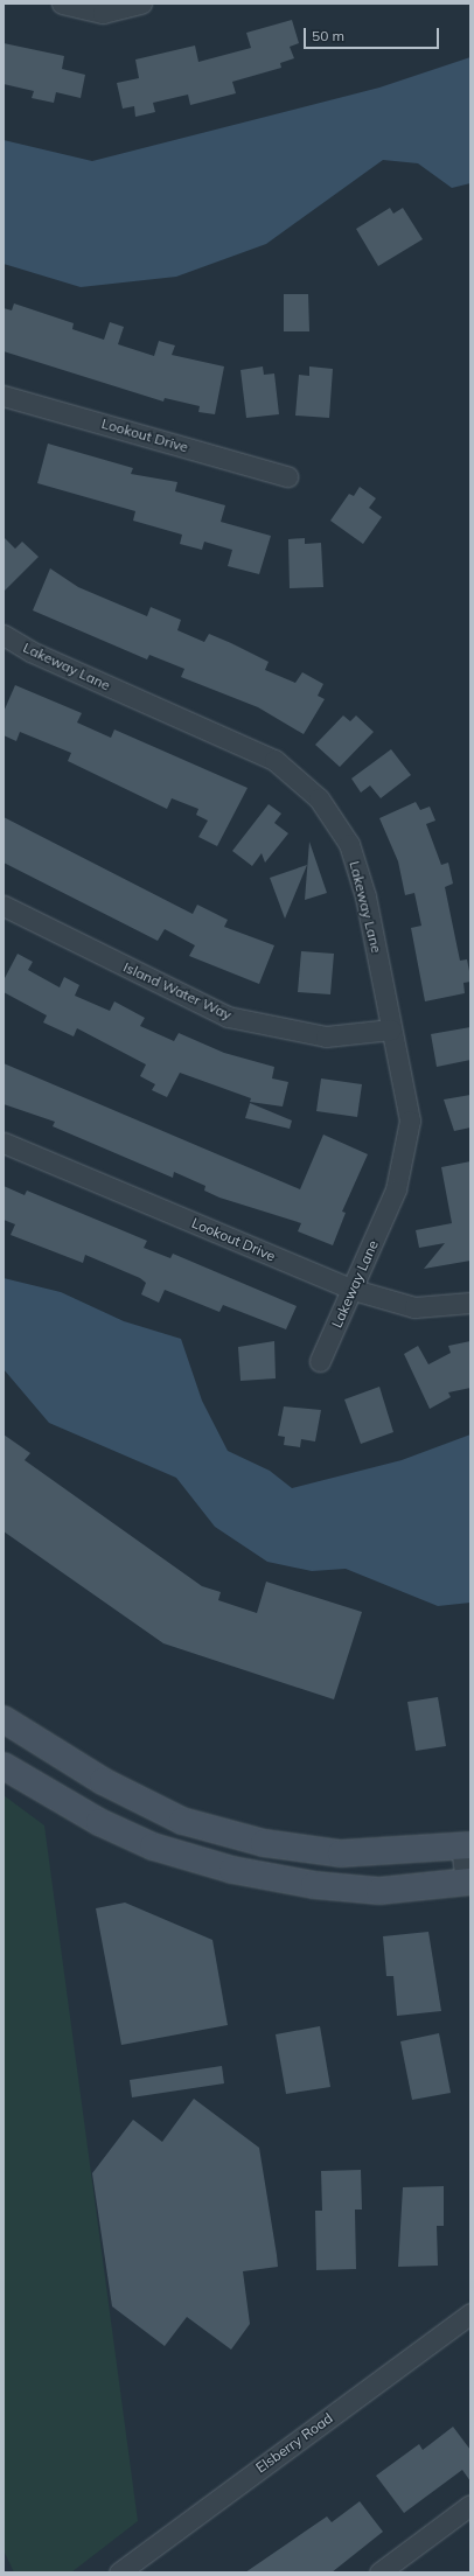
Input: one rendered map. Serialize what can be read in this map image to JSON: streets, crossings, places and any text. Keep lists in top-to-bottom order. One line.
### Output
{"streets":{"street":["Lookout Drive","Lakeway Lane","Island Water Way","Elsberry Road"]},"crossings":[["Lookout Drive","Lakeway Lane"],["Lakeway Lane","Island Water Way"]],"scale_bar":"50 m"}
